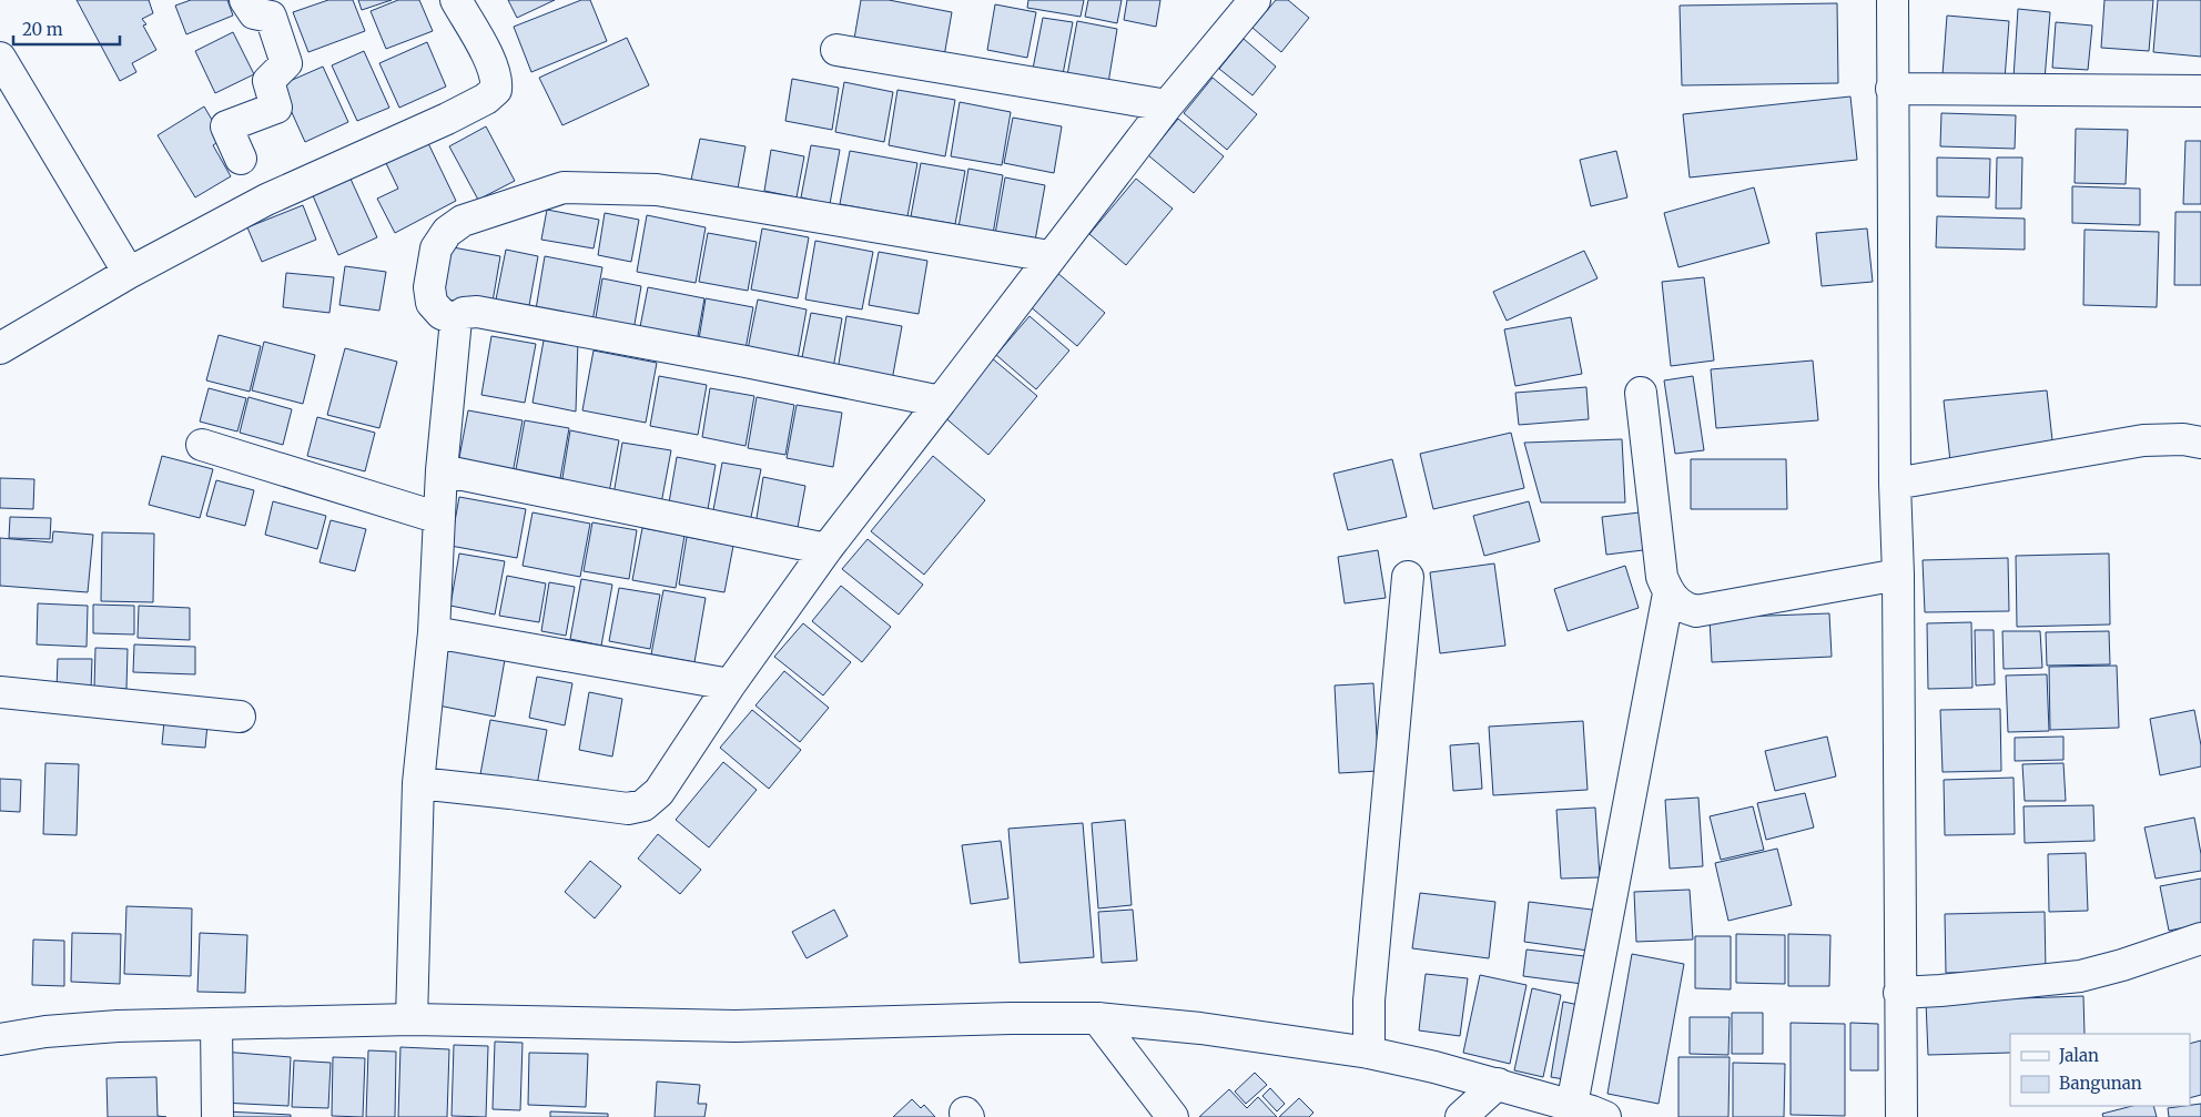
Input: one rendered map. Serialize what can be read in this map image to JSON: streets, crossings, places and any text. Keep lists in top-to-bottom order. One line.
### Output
{"legend":["Jalan","Bangunan"],"scale_bar":"20 m"}
